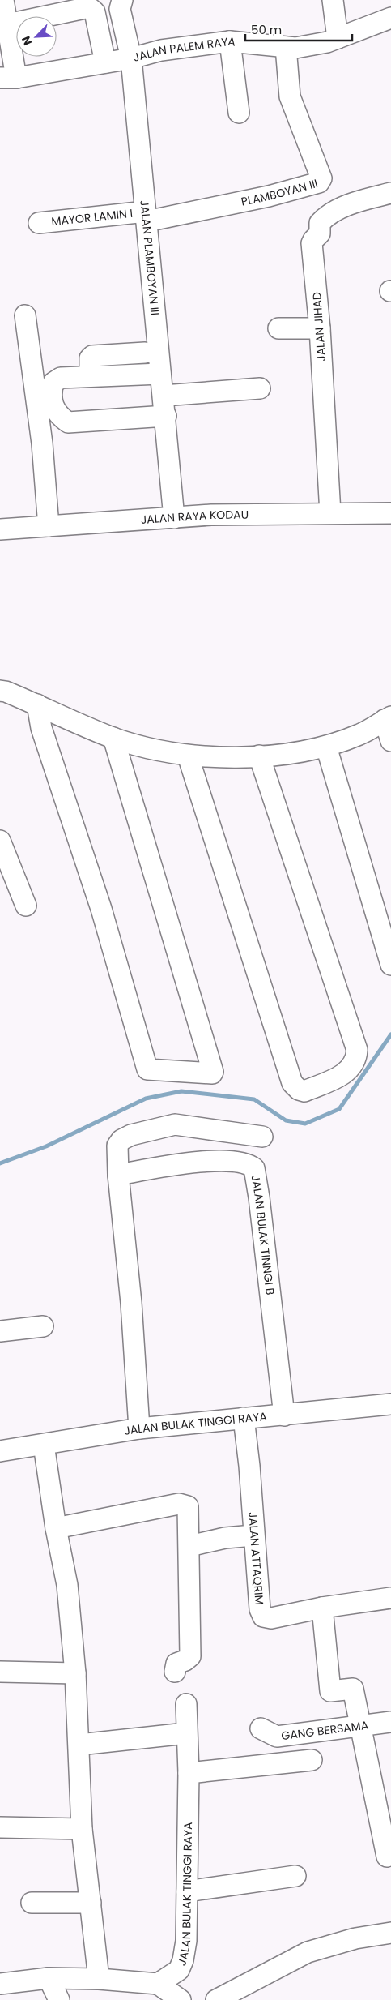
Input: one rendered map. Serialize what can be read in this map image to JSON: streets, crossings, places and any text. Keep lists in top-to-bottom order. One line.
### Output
{"streets":{"street":["JALAN PALEM RAYA","PLAMBOYAN III","MAYOR LAMIN I","JALAN PLAMBOYAN III","JALAN JIHAD","JALAN RAYA KODAU","JALAN BULAK TINNGI B","JALAN BULAK TINGGI RAYA","JALAN ATTAQRIM","GANG BERSAMA"]},"crossings":[["JALAN PALEM RAYA","PLAMBOYAN III"],["JALAN PALEM RAYA","JALAN PLAMBOYAN III"],["PLAMBOYAN III","MAYOR LAMIN I"],["PLAMBOYAN III","JALAN PLAMBOYAN III"],["MAYOR LAMIN I","JALAN PLAMBOYAN III"],["JALAN PLAMBOYAN III","JALAN RAYA KODAU"],["JALAN JIHAD","JALAN RAYA KODAU"],["JALAN BULAK TINNGI B","JALAN BULAK TINGGI RAYA"],["JALAN BULAK TINGGI RAYA","JALAN ATTAQRIM"]],"scale_bar":"50 m","north":"bottom left"}
